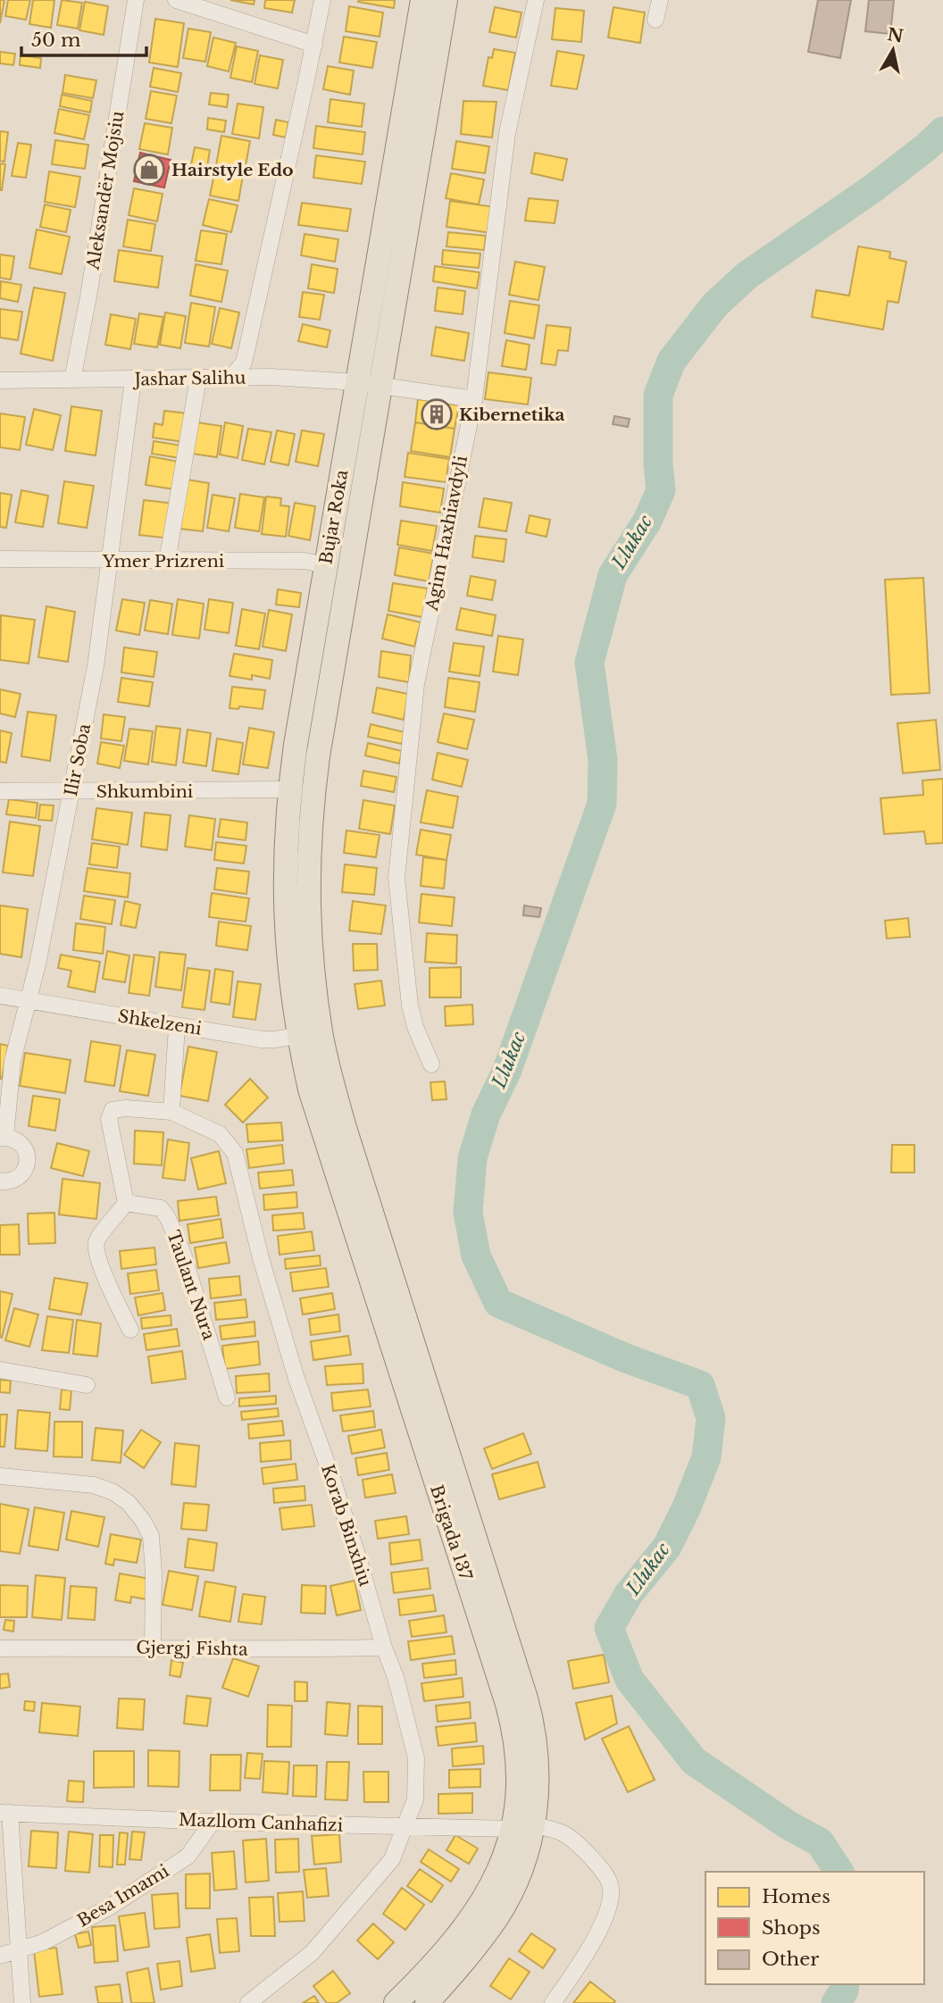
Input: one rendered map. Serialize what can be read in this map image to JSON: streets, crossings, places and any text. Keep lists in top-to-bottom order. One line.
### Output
{"streets":{"main road":["Bujar Roka","Brigada 137"],"street":["Aleksandër Mojsiu","Jashar Salihu","Agim Haxhiavdyli","Ymer Prizreni","Ilir Soba","Shkumbini","Shkelzeni","Taulant Nura","Korab Binxhiu","Gjergj Fishta","Mazllom Canhafizi","Besa Imami"]},"crossings":[["Aleksandër Mojsiu","Jashar Salihu"],["Jashar Salihu","Bujar Roka"],["Jashar Salihu","Ilir Soba"],["Bujar Roka","Ymer Prizreni"],["Bujar Roka","Shkumbini"],["Bujar Roka","Shkelzeni"],["Bujar Roka","Brigada 137"],["Ymer Prizreni","Ilir Soba"],["Ilir Soba","Shkumbini"],["Ilir Soba","Shkelzeni"],["Shkelzeni","Brigada 137"],["Korab Binxhiu","Gjergj Fishta"],["Korab Binxhiu","Mazllom Canhafizi"],["Brigada 137","Mazllom Canhafizi"],["Mazllom Canhafizi","Besa Imami"]],"water":["Llukac"],"places":{"shop":["Hairstyle Edo"],"building":["Kibernetika"]},"legend":["Homes","Shops","Other"],"scale_bar":"50 m","north":"top"}
